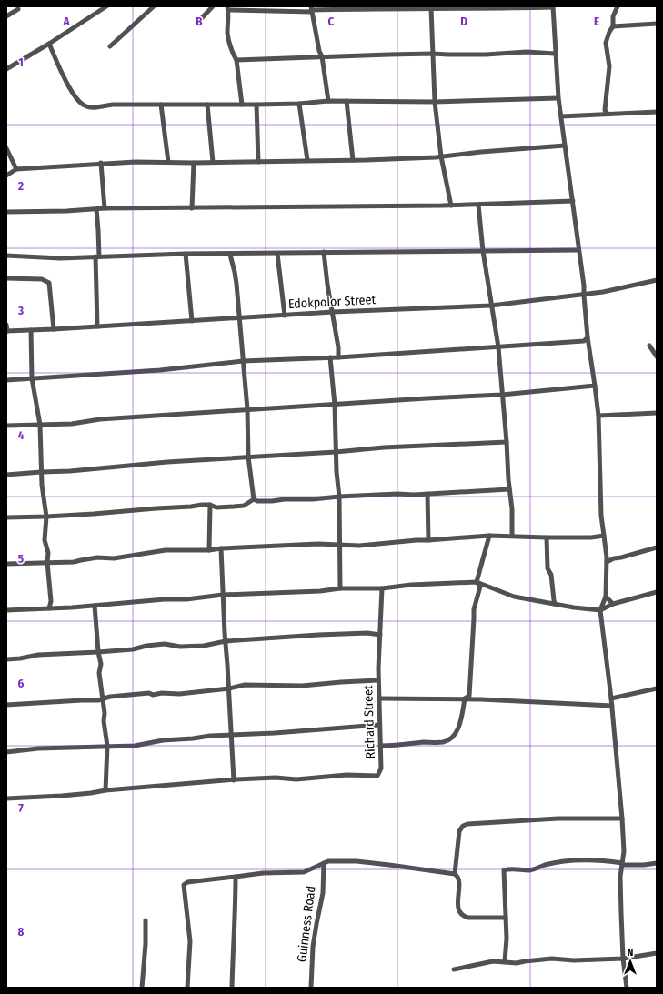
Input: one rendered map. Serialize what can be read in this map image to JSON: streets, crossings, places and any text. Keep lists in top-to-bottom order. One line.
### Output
{"streets":{"street":["Edokpolor Street","Richard Street","Guinness Road"]},"north":"top","grid":{"columns":["A","B","C","D","E"],"rows":["1","2","3","4","5","6","7","8"]}}
